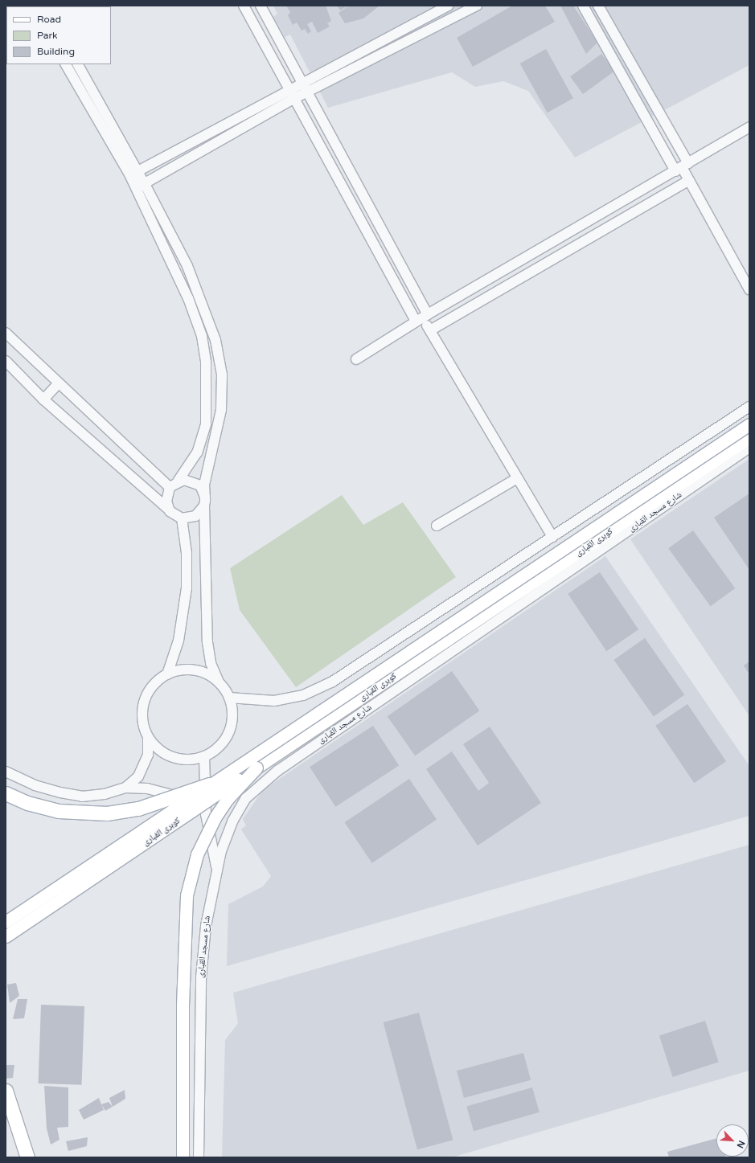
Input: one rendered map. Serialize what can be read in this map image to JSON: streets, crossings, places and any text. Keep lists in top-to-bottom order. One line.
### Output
{"streets":{"main road":["كوبرى القبارى"],"street":["شارع مسجد القبارى"]},"legend":["Road","Park","Building"],"north":"bottom right"}
